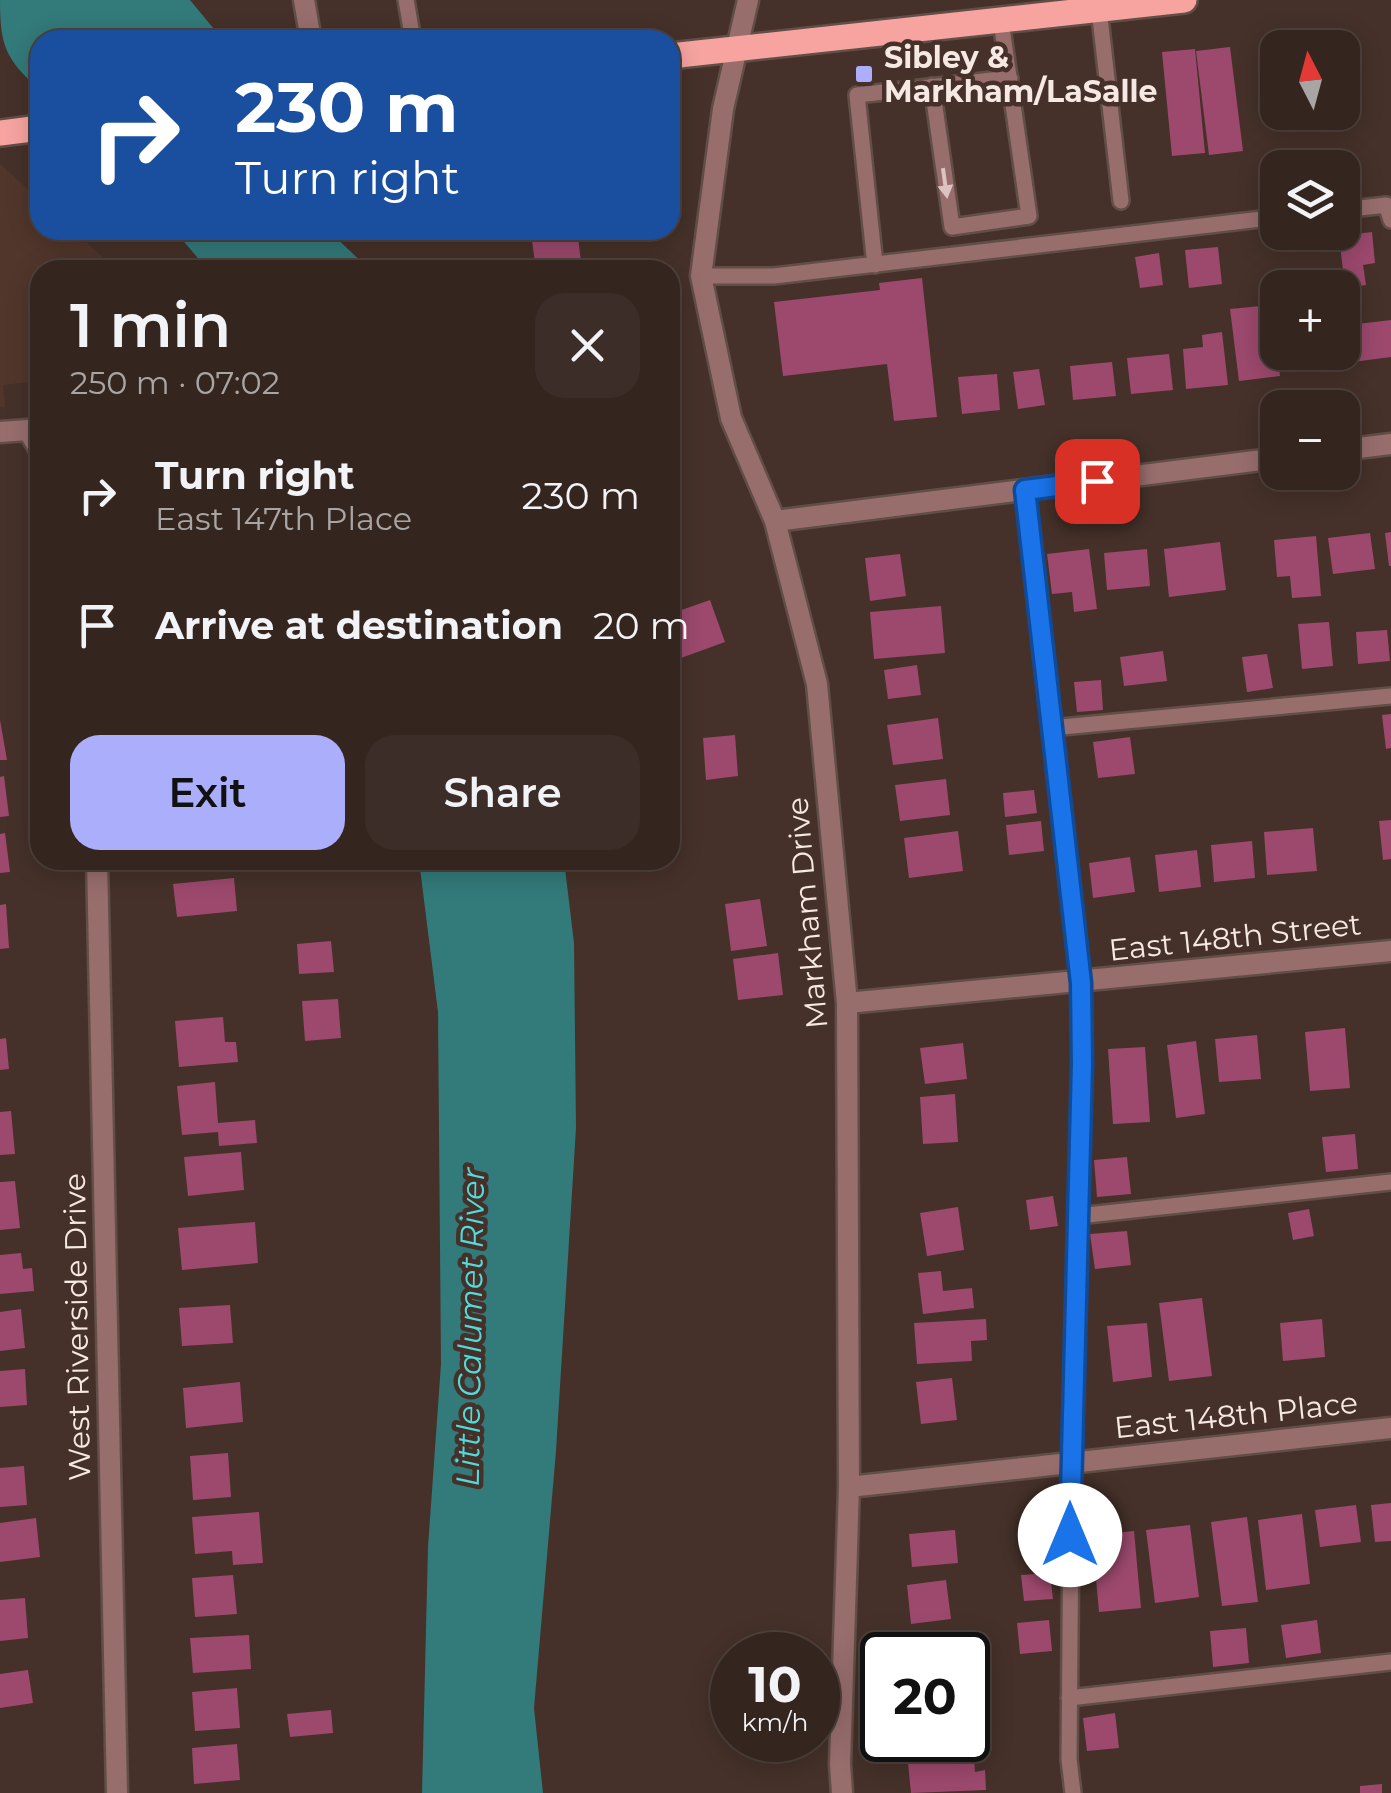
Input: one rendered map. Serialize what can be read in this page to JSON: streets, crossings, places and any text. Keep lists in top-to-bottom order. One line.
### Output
{"streets":{"street":["Markham Drive","East 148th Street","West Riverside Drive","East 148th Place"]},"crossings":[["Markham Drive","East 148th Street"],["Markham Drive","East 148th Place"]],"water":["Little Calumet River"],"places":{"transit":["Sibley & Markham/LaSalle"]},"north":"top","page":{"map_buttons":["+","−"],"turn":["230 m","Turn right"],"heading":["1 min","250 m · 07:02"],"list":[{"name":"Turn right","note":"East 147th Place","value":"230 m"},{"name":"Arrive at destination","value":"20 m"}],"buttons":["Exit","Share"],"speed":"10 km/h","limit":"20"}}
